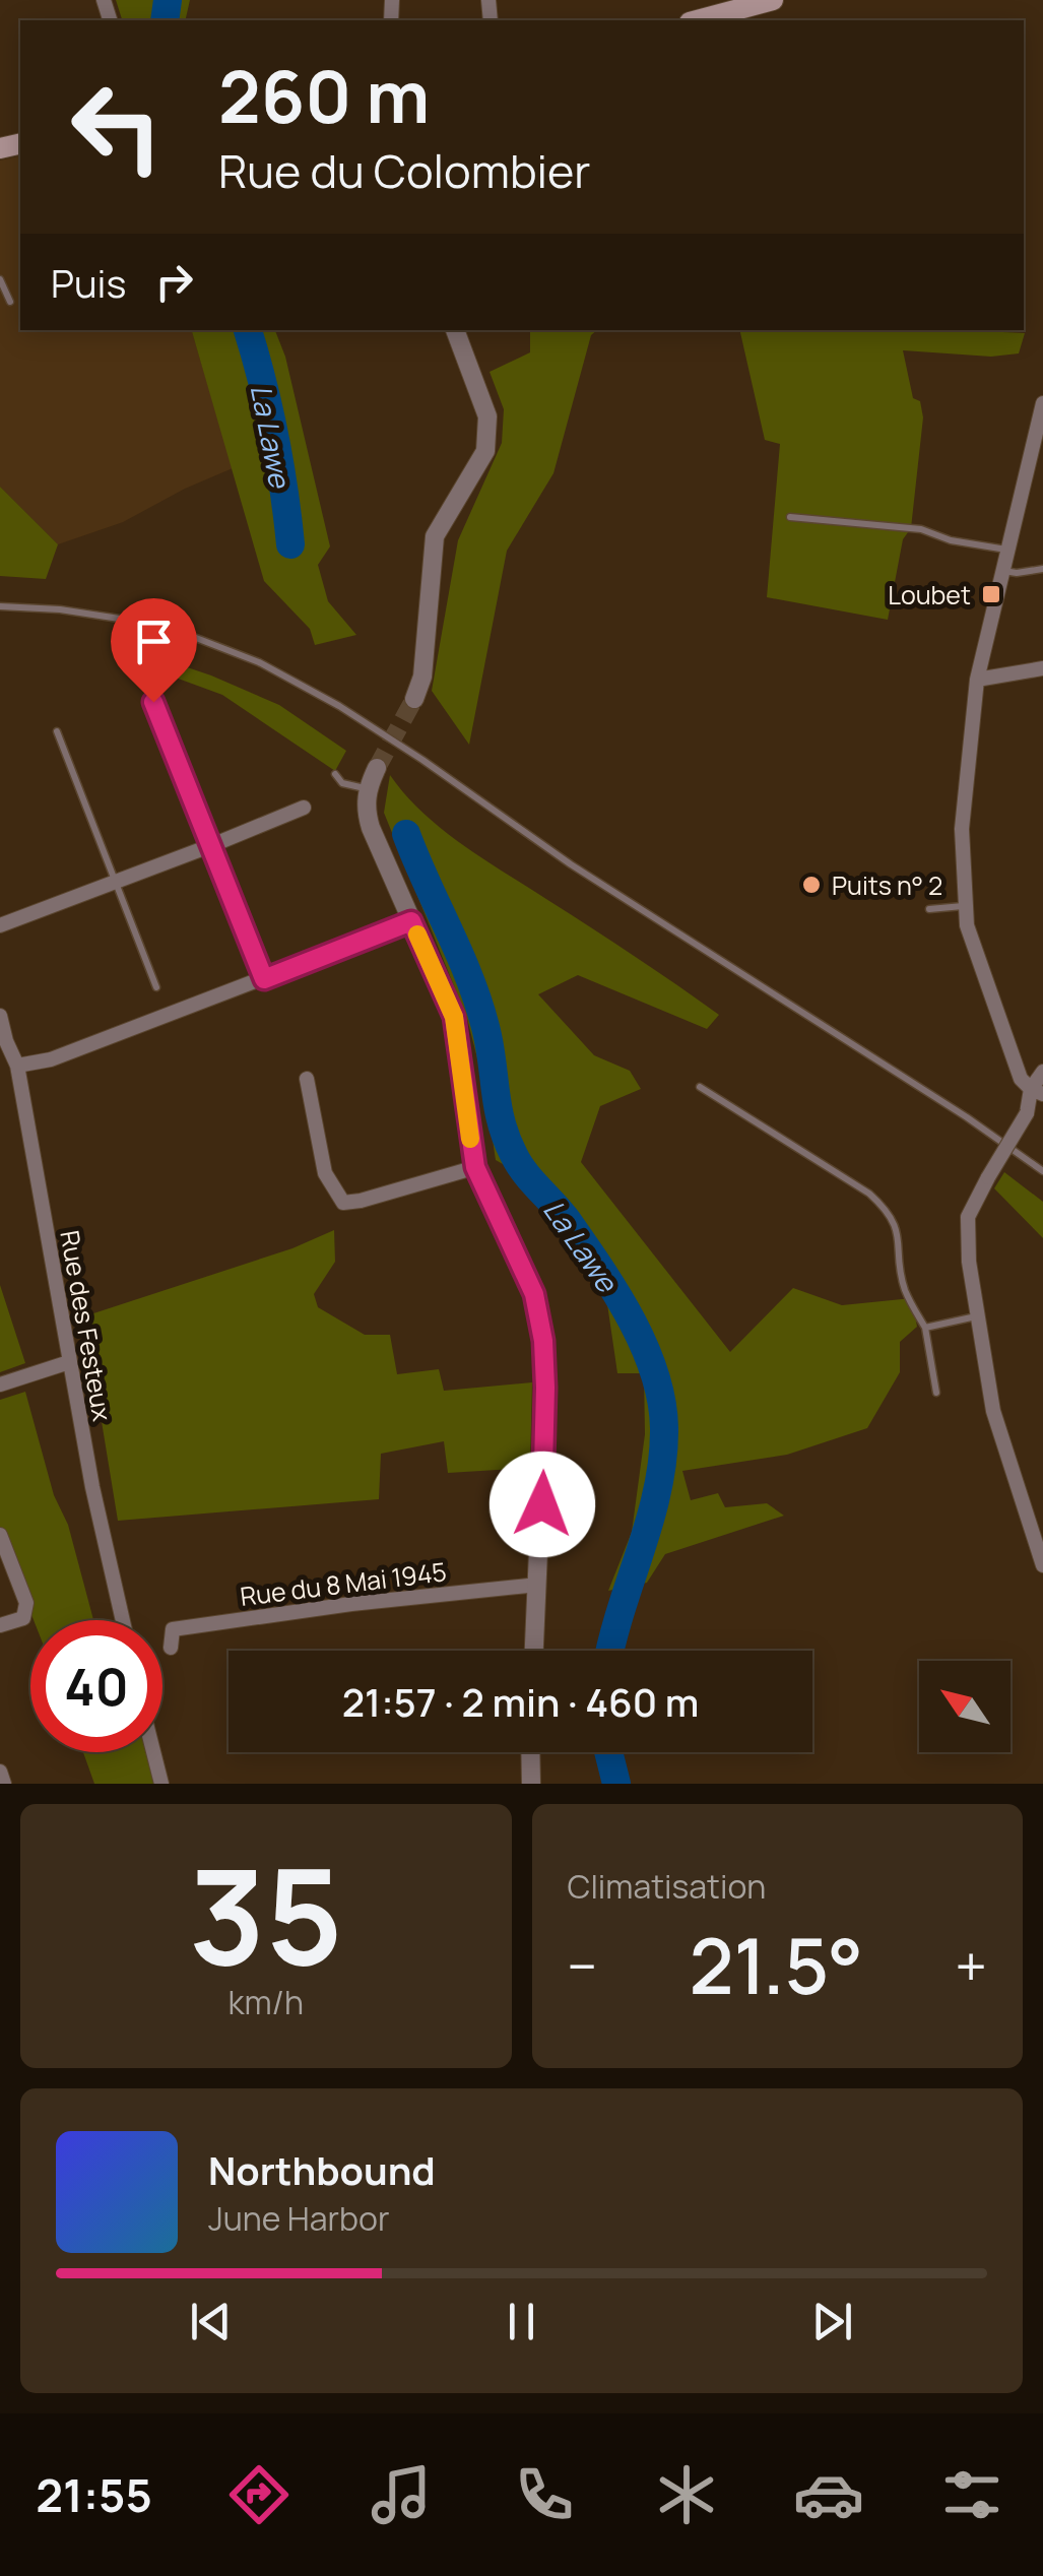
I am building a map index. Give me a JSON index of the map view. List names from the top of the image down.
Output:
{
  "streets": {
    "street": ["Rue des Festeux", "Rue du 8 Mai 1945"]
  },
  "water": ["La Lawe"],
  "places": {
    "transit": ["Loubet"],
    "other": ["Puits n° 2"]
  },
  "north": "top left",
  "page": {
    "turn": ["260 m", "Rue du Colombier"],
    "then": "Puis",
    "limit": "40",
    "trip": "21:57 · 2 min · 460 m",
    "tile": [
      ["35", "km/h"],
      "Climatisation"
    ],
    "heat": ["−", "21.5°", "+"],
    "song": ["Northbound", "June Harbor"],
    "tabs": "21:55"
  }
}
